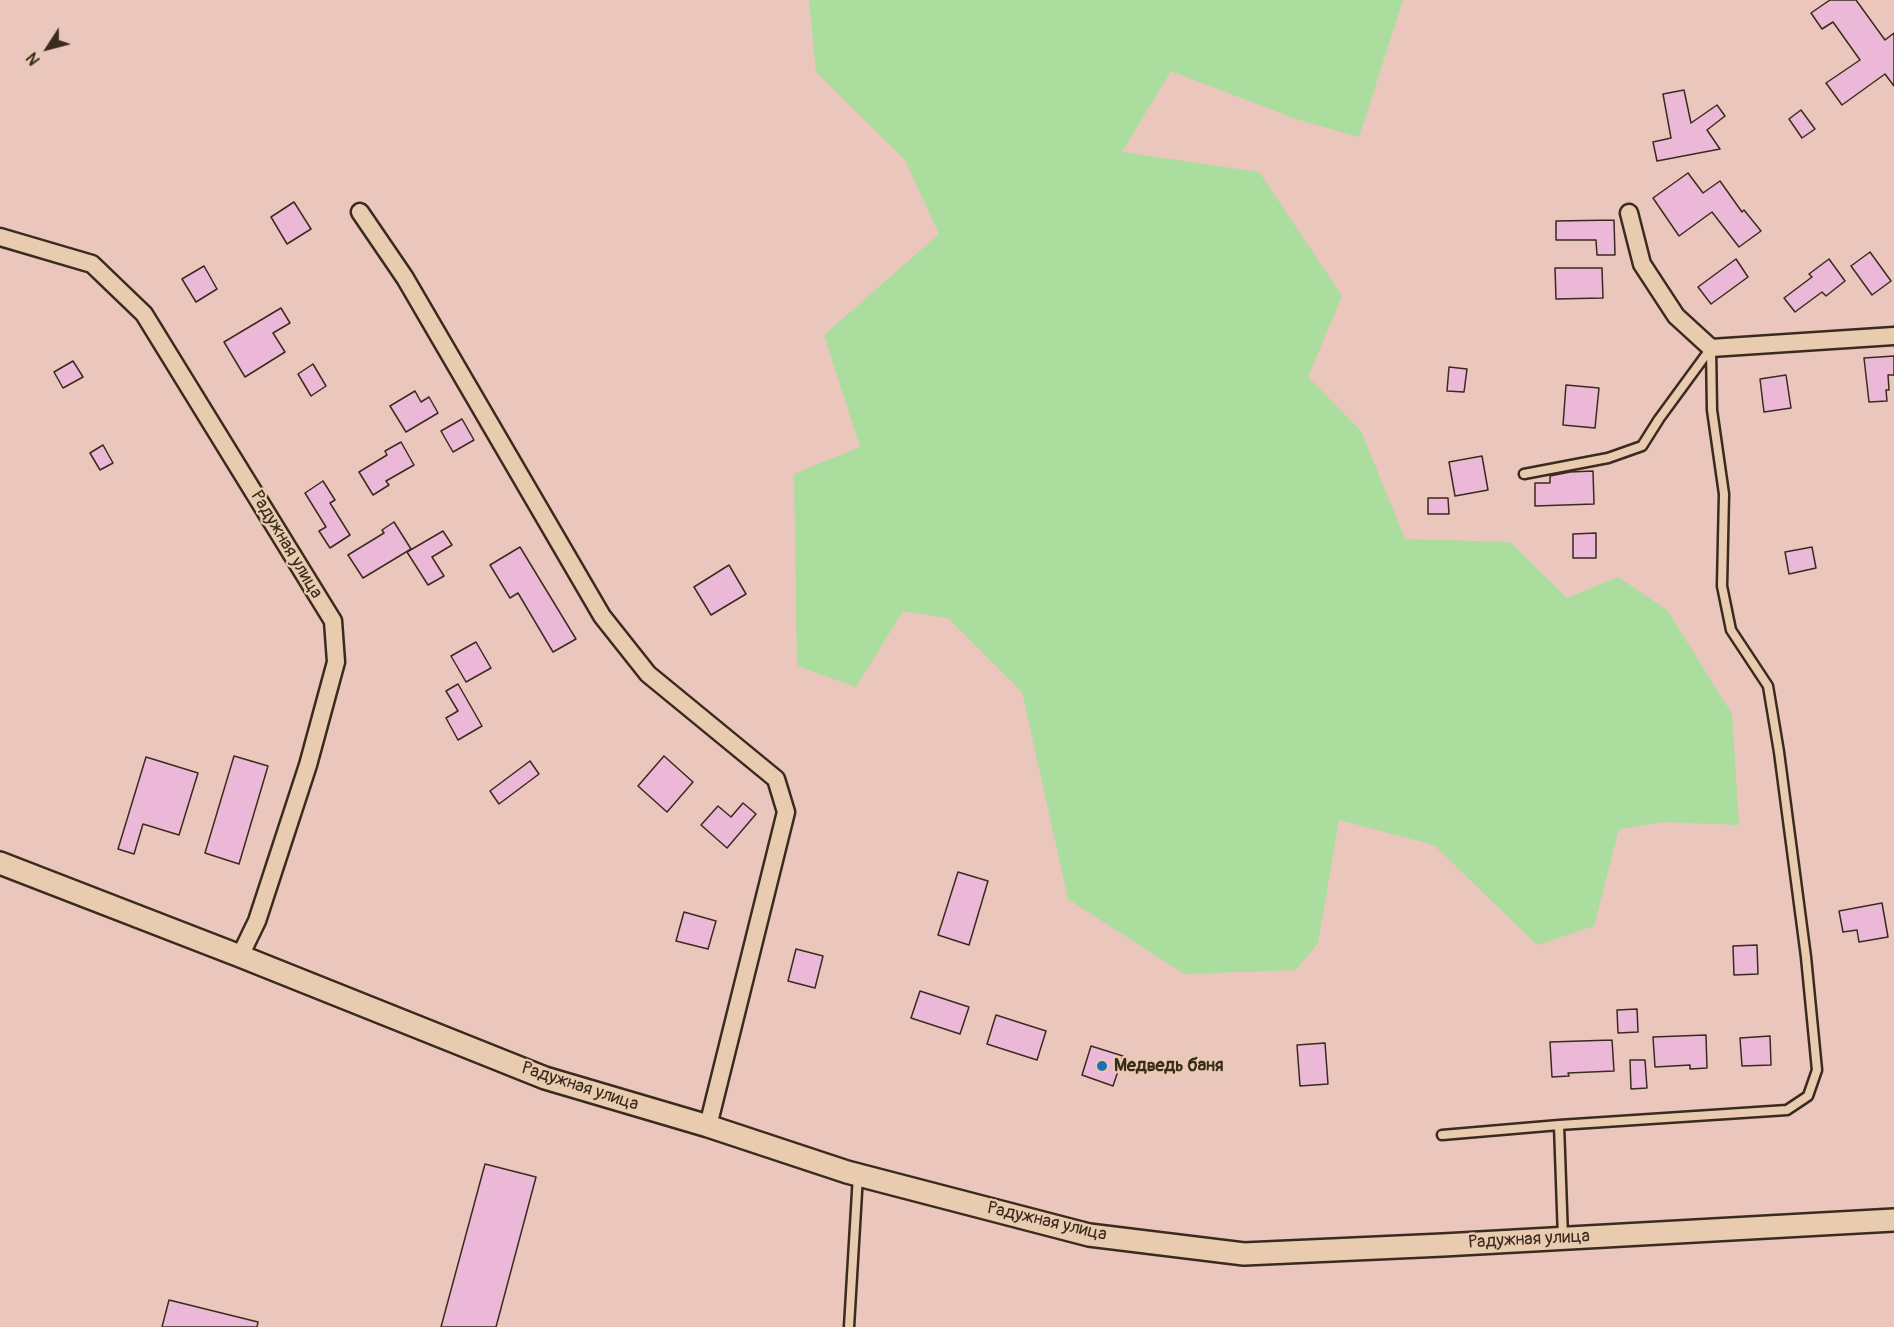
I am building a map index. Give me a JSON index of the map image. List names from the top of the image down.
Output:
{
  "streets": {
    "street": ["Радужная улица"]
  },
  "places": ["Медведь баня"],
  "north": "bottom left"
}
